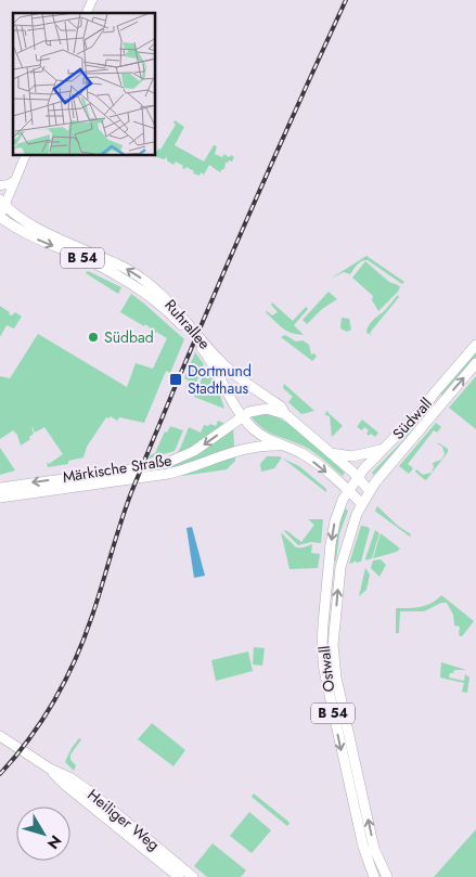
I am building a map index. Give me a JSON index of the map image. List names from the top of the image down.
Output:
{
  "streets": {
    "main road": [
      "B 54",
      "Ruhrallee",
      "Südwall",
      "Märkische Straße",
      "Ostwall",
      "Heiliger Weg"
    ]
  },
  "crossings": [
    ["B 54", "Ruhrallee"],
    ["B 54", "Südwall"],
    ["B 54", "Ostwall"],
    ["Ruhrallee", "Südwall"],
    ["Ruhrallee", "Märkische Straße"],
    ["Ruhrallee", "Ostwall"],
    ["Südwall", "Ostwall"]
  ],
  "places": {
    "other": ["Südbad"],
    "transit": ["Dortmund Stadthaus"]
  },
  "north": "bottom right"
}
